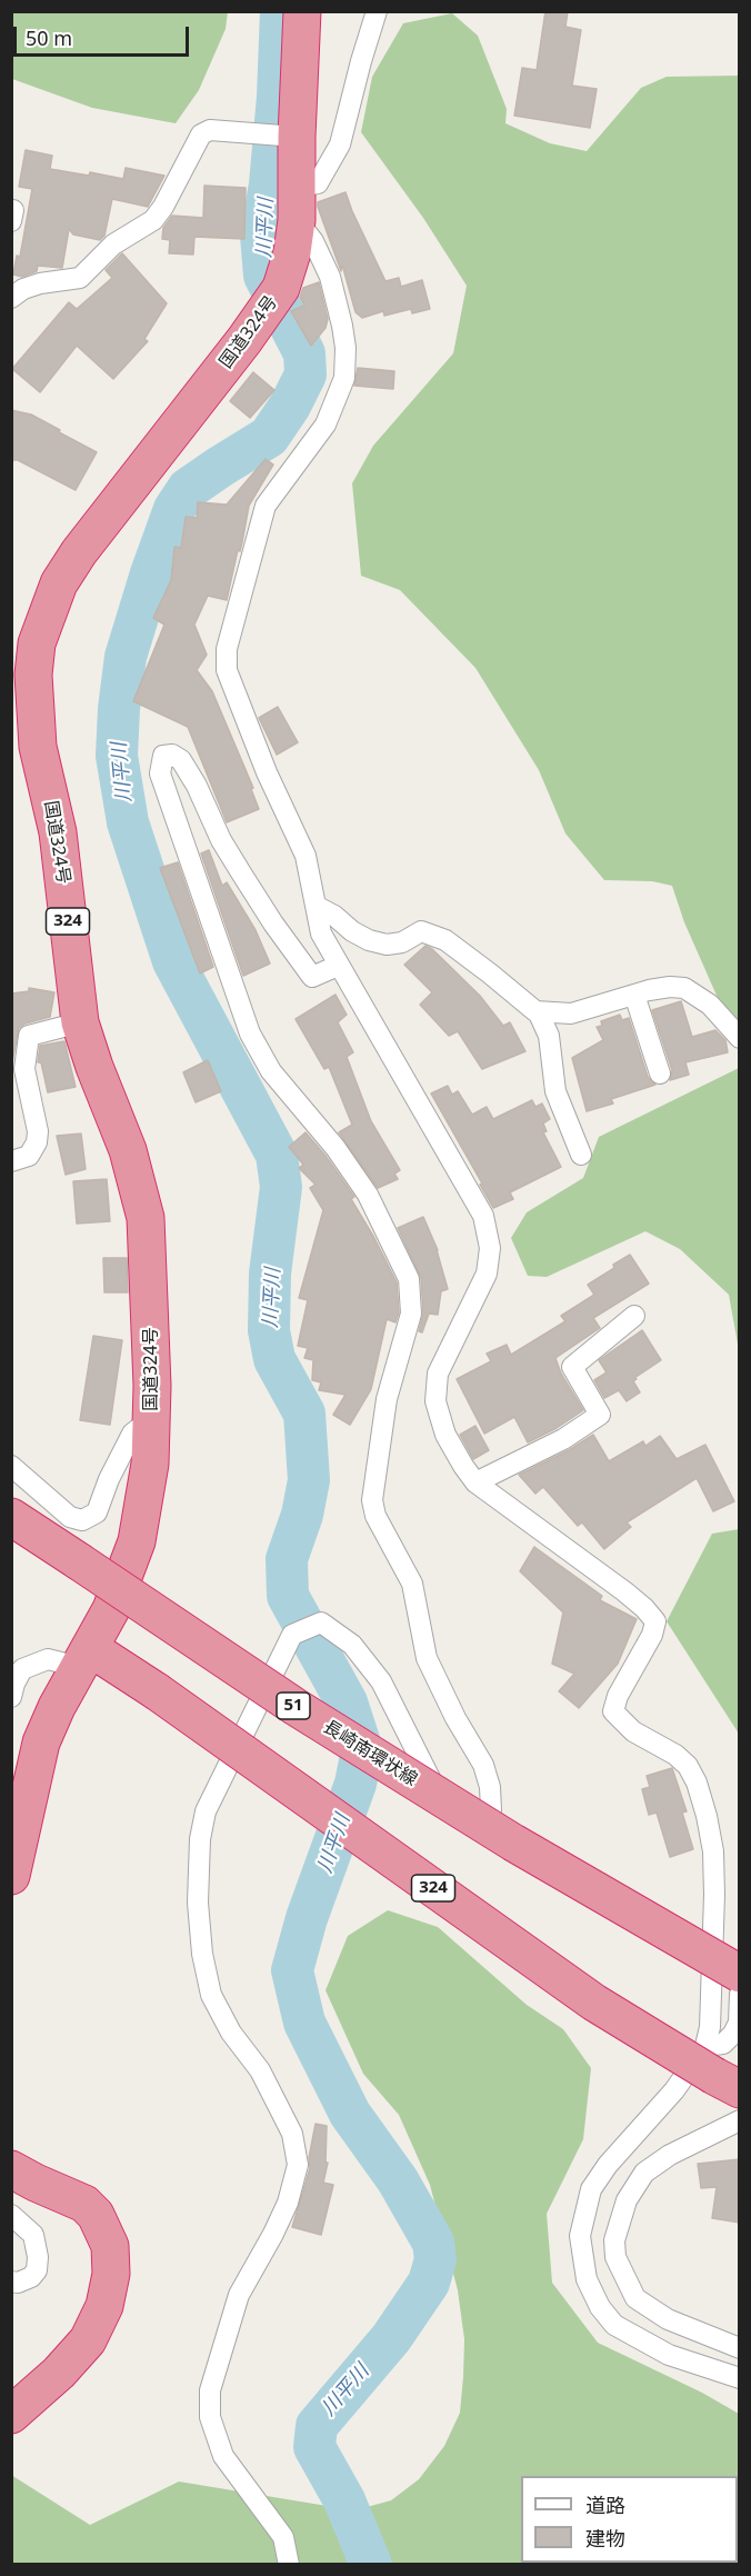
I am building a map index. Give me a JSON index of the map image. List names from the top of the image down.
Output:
{
  "streets": {
    "highway": [
      "国道324号",
      "324",
      "51",
      "長崎南環状線"
    ]
  },
  "crossings": [
    ["国道324号", "324"],
    ["51", "長崎南環状線"]
  ],
  "water": ["川平川"],
  "legend": ["道路", "建物"],
  "scale_bar": "50 m"
}
